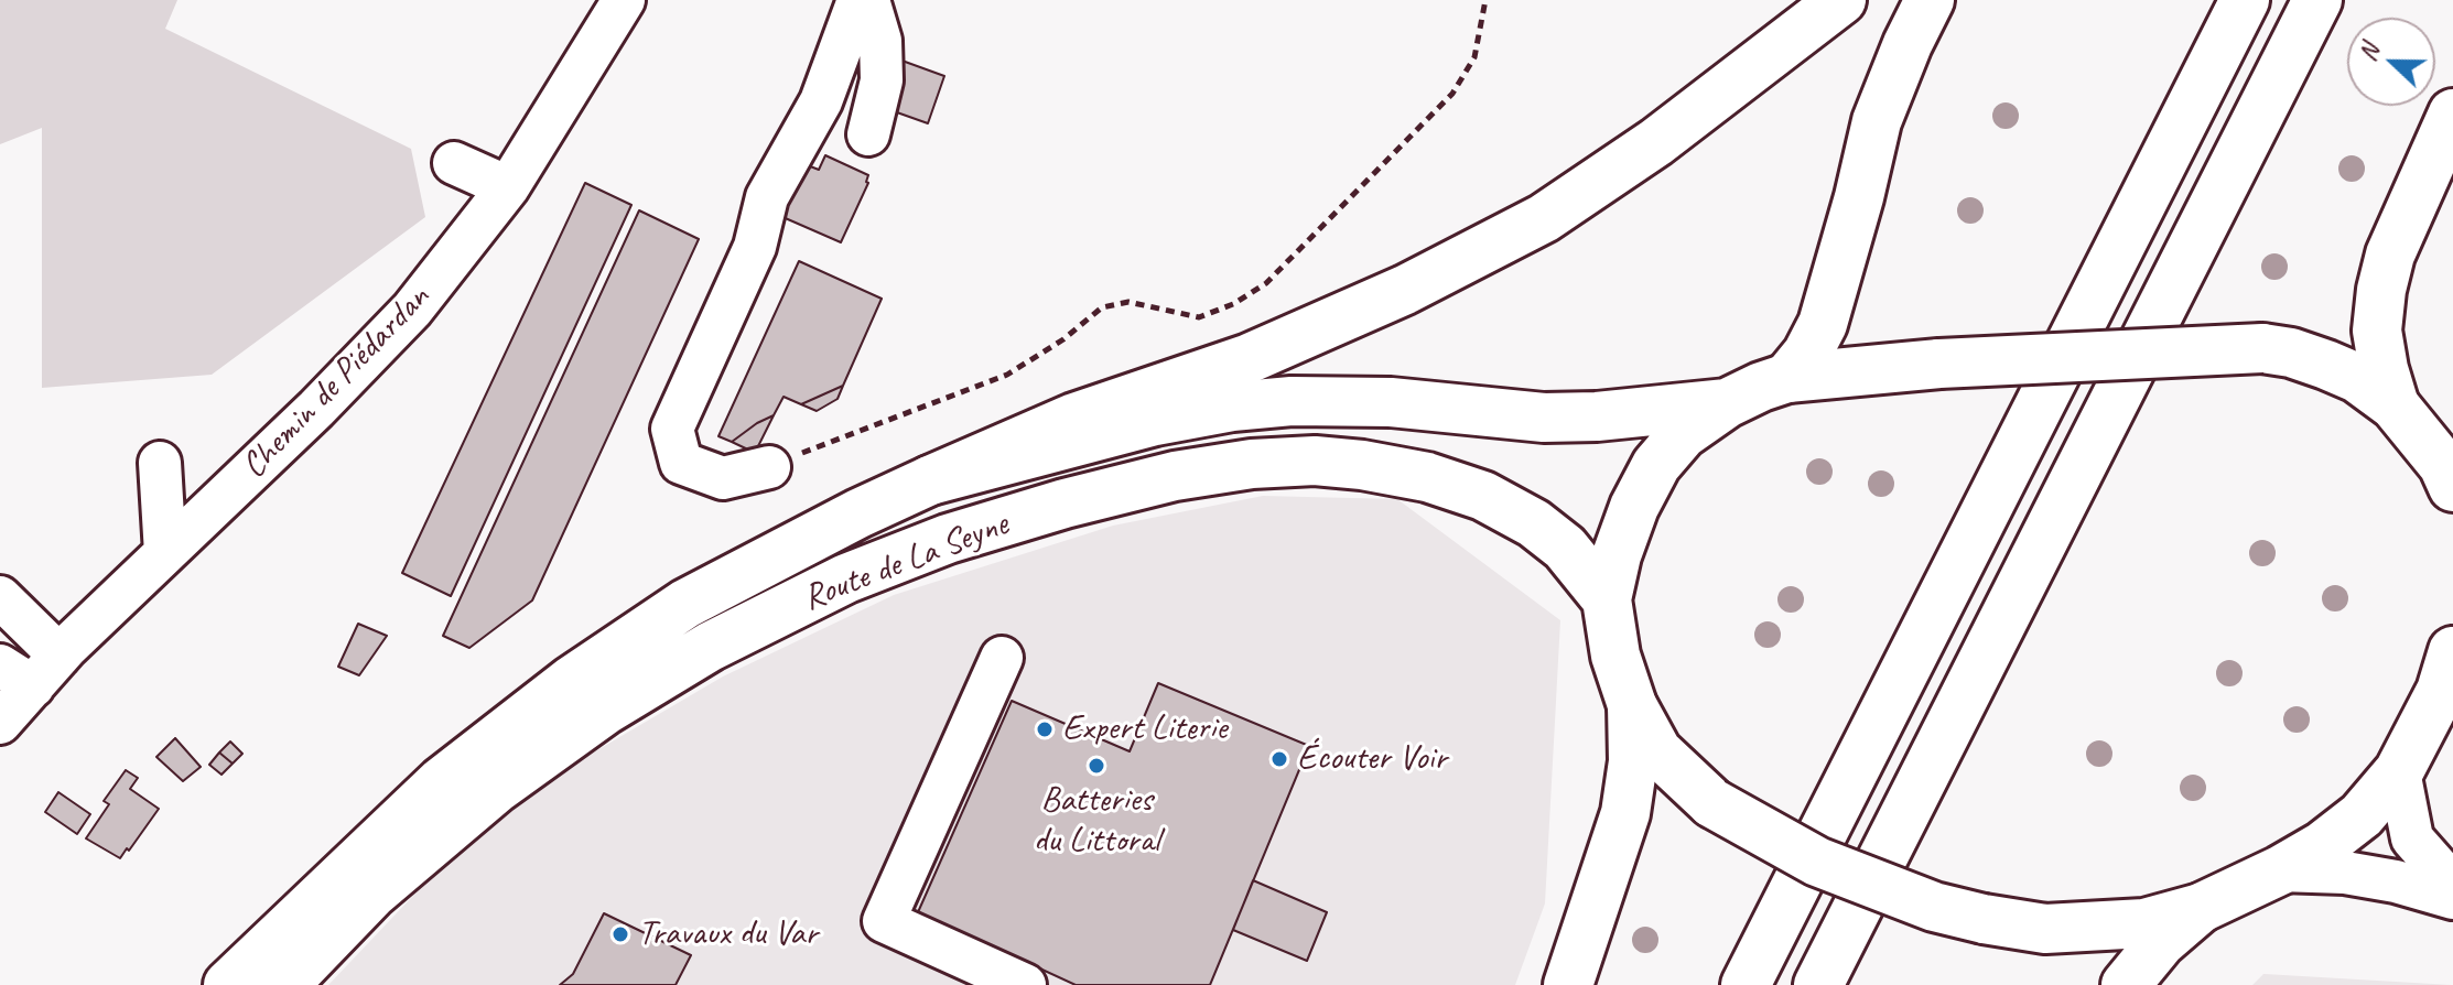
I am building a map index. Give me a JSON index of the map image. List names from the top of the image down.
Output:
{
  "streets": {
    "main road": ["Route de La Seyne"],
    "street": ["Chemin de Piédardan"]
  },
  "places": [
    "Expert Literie",
    "Écouter Voir",
    "Batteries du Littoral",
    "Travaux du Var"
  ],
  "north": "left"
}
